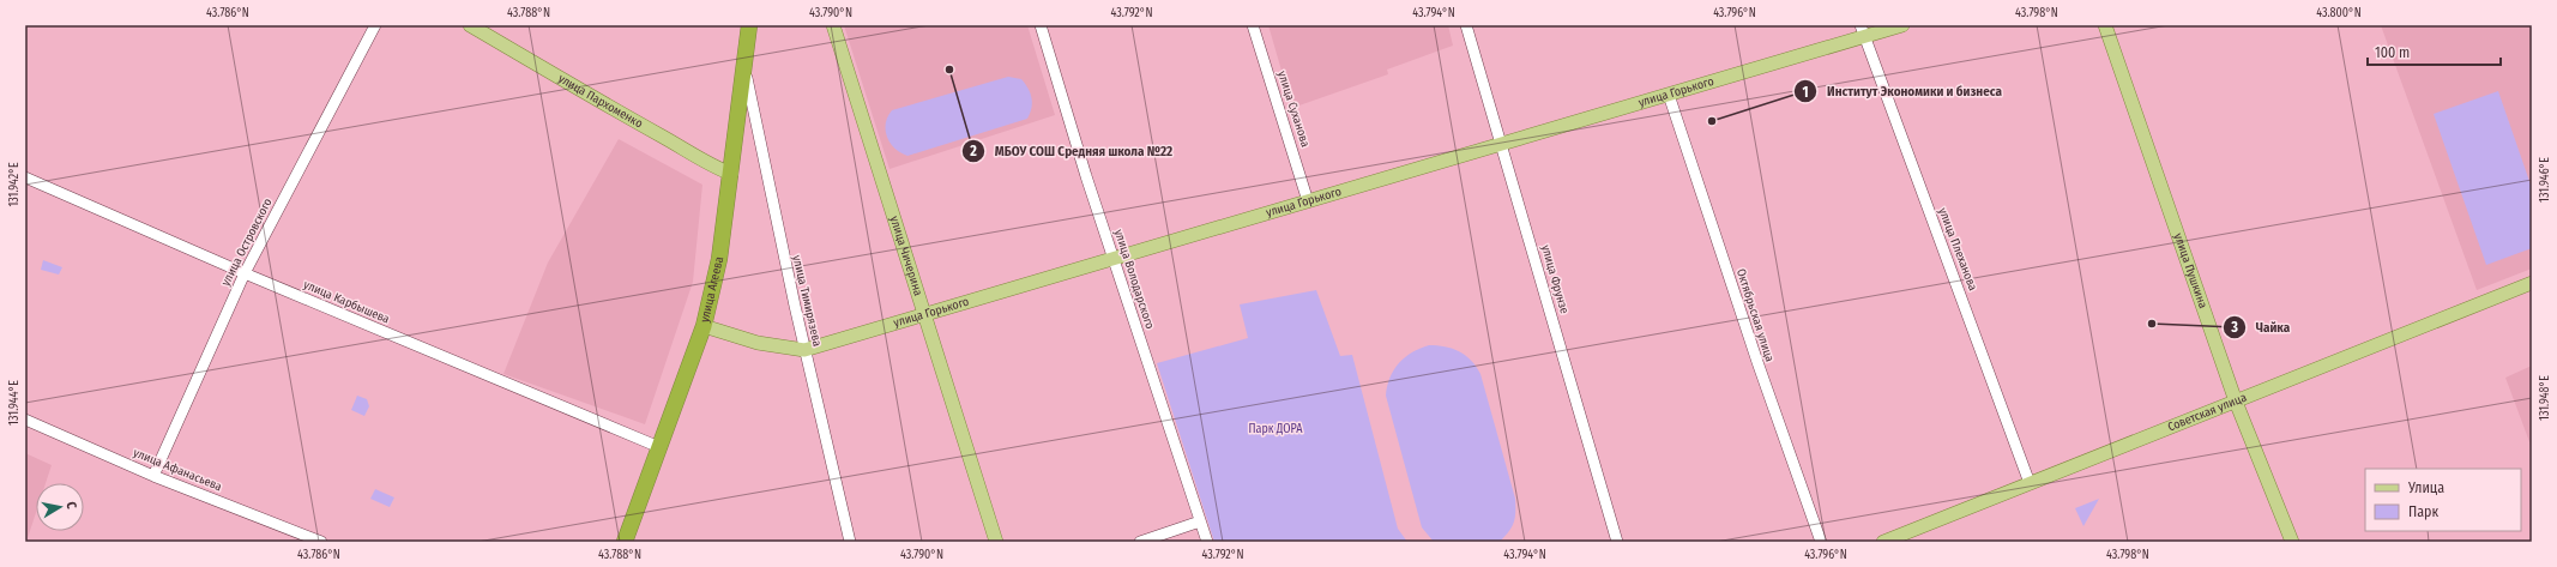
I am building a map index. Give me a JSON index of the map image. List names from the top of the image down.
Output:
{
  "streets": {
    "highway": ["улица Агеева"],
    "main road": [
      "улица Горького",
      "улица Пархоменко",
      "улица Чичерина",
      "улица Пушкина",
      "Советская улица"
    ],
    "street": [
      "улица Суханова",
      "улица Островского",
      "улица Плеханова",
      "улица Володарского",
      "улица Фрунзе",
      "улица Тимирязева",
      "улица Карбышева",
      "Октябрьская улица",
      "улица Афанасьева"
    ]
  },
  "crossings": [
    ["улица Горького", "улица Суханова"],
    ["улица Горького", "улица Плеханова"],
    ["улица Горького", "улица Чичерина"],
    ["улица Горького", "улица Володарского"],
    ["улица Горького", "улица Фрунзе"],
    ["улица Горького", "улица Агеева"],
    ["улица Горького", "улица Тимирязева"],
    ["улица Горького", "Октябрьская улица"],
    ["улица Пархоменко", "улица Агеева"],
    ["улица Островского", "улица Карбышева"],
    ["улица Островского", "улица Афанасьева"],
    ["улица Плеханова", "Советская улица"],
    ["улица Пушкина", "Советская улица"],
    ["улица Агеева", "улица Тимирязева"],
    ["улица Агеева", "улица Карбышева"]
  ],
  "parks": ["Парк ДОРА"],
  "places": ["МБОУ СОШ Средняя школа №22", "Институт Экономики и бизнеса", "Чайка"],
  "legend": ["Улица", "Парк"],
  "scale_bar": "100 m",
  "north": "right",
  "coordinates": [
    "43.786°N",
    "43.788°N",
    "43.790°N",
    "43.792°N",
    "43.794°N",
    "43.796°N",
    "43.798°N",
    "43.800°N",
    "131.946°E",
    "131.942°E",
    "131.948°E",
    "131.944°E"
  ]
}
